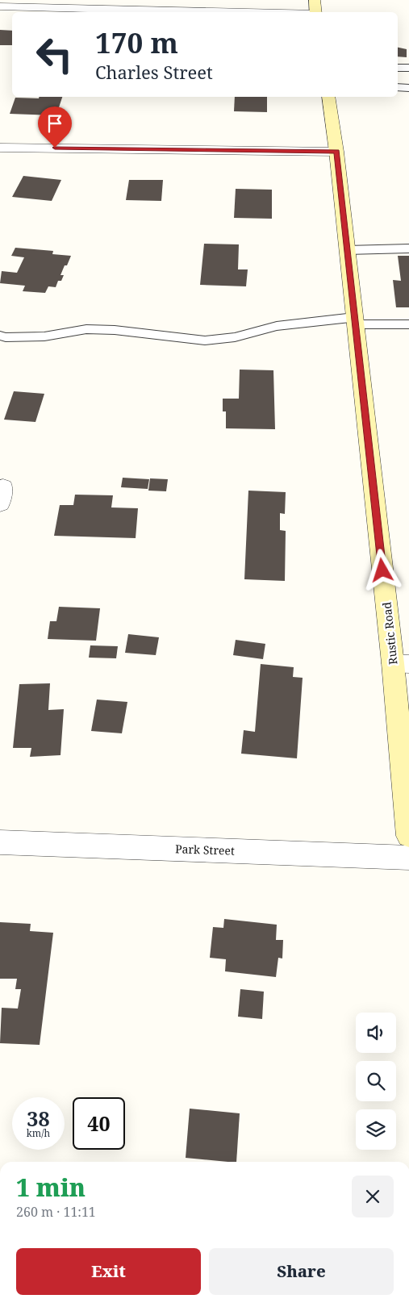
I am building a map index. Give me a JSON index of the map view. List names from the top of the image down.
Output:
{
  "streets": {
    "street": ["Rustic Road", "Park Street"]
  },
  "page": {
    "turn": ["170 m", "Charles Street"],
    "speed": "38 km/h",
    "limit": "40",
    "heading": ["1 min", "260 m · 11:11"],
    "buttons": ["Exit", "Share"]
  }
}
